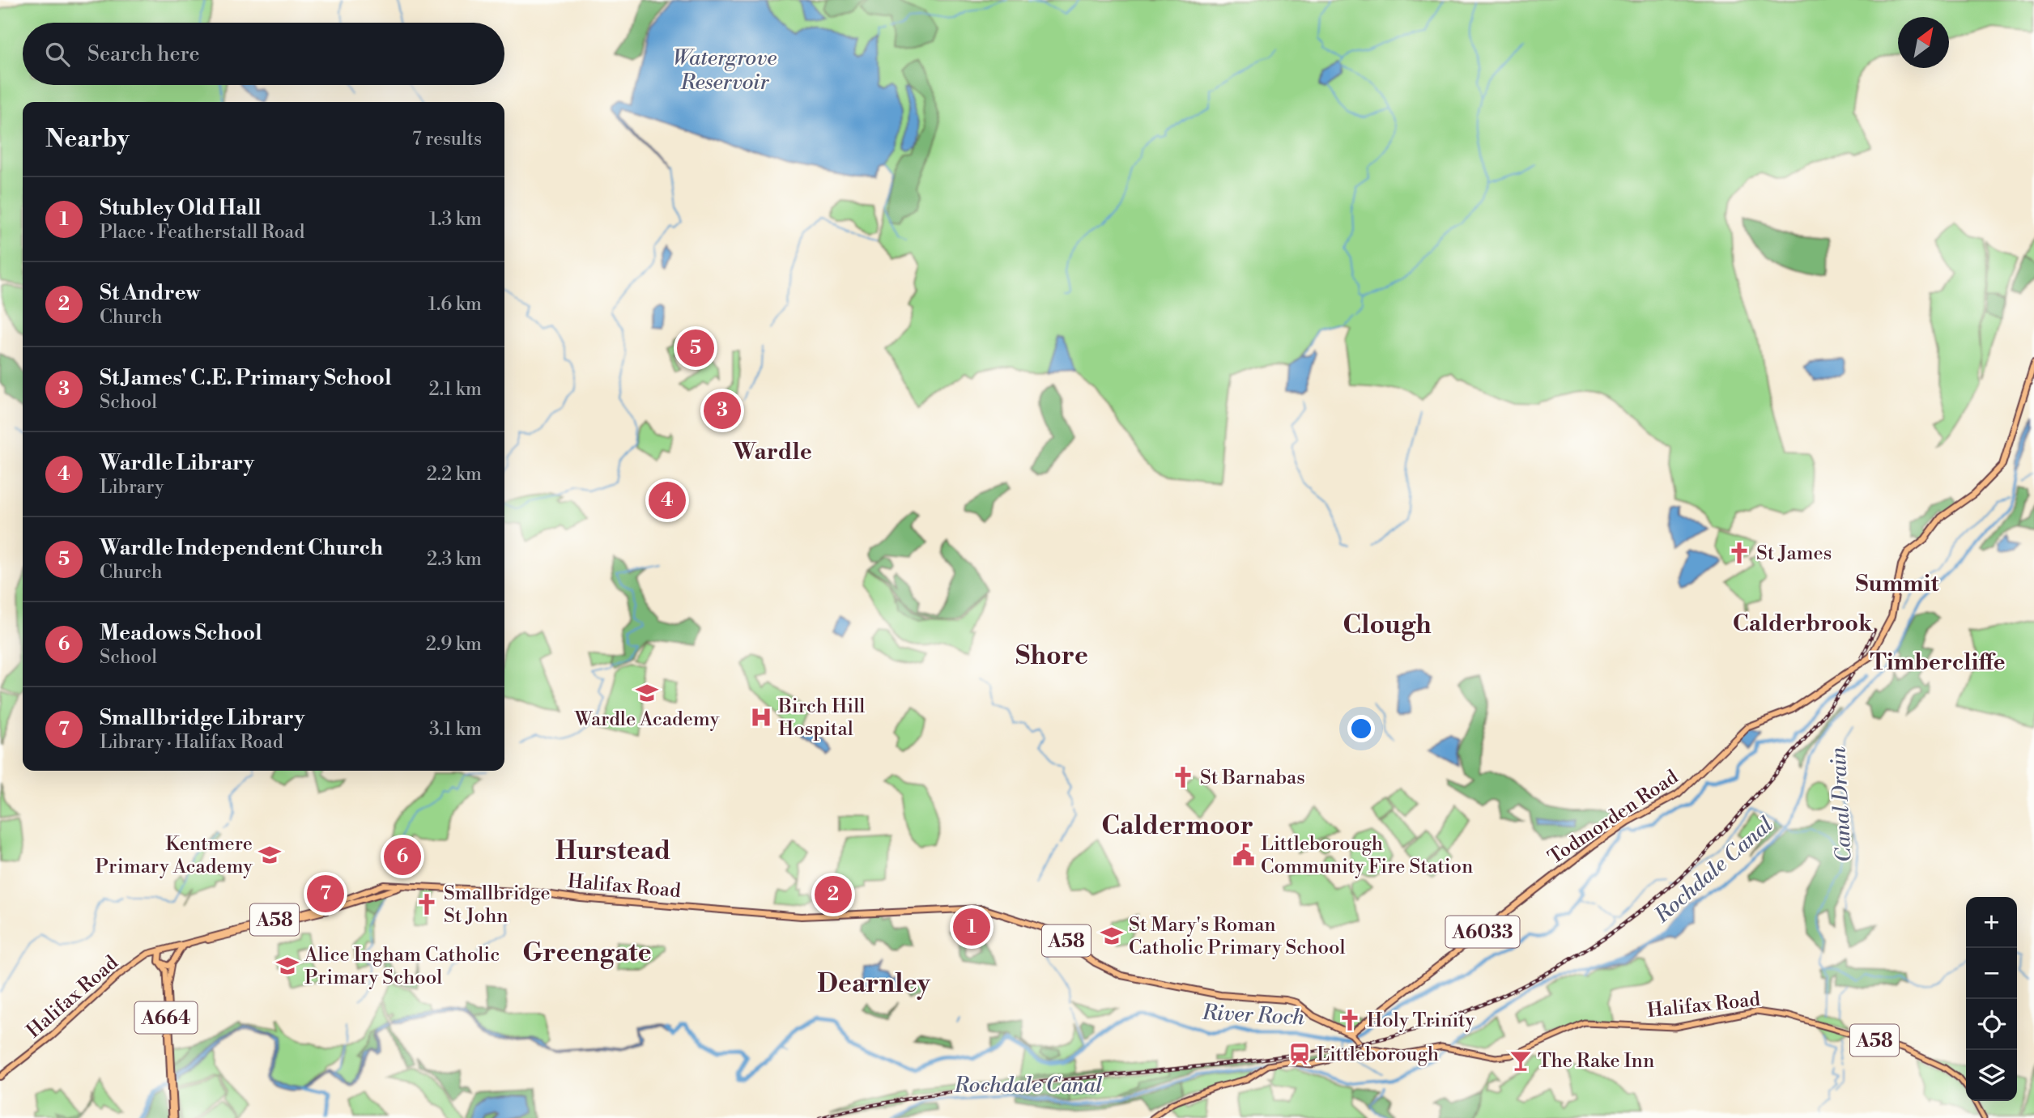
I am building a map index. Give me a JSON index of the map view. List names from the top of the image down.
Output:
{
  "streets": {
    "highway": [
      "Todmorden Road",
      "Halifax Road",
      "A58",
      "A6033"
    ],
    "main road": ["A664"]
  },
  "crossings": [
    ["Todmorden Road", "Halifax Road"],
    ["Todmorden Road", "A58"],
    ["Halifax Road", "A58"],
    ["Halifax Road", "A664"],
    ["A58", "A664"]
  ],
  "districts": [
    "Wardle",
    "Summit",
    "Calderbrook",
    "Clough",
    "Shore",
    "Timbercliffe",
    "Caldermoor",
    "Hurstead",
    "Greengate",
    "Dearnley"
  ],
  "water": [
    "Watergrove Reservoir",
    "Canal Drain",
    "Rochdale Canal",
    "River Roch"
  ],
  "places": {
    "church": [
      "St James",
      "St Barnabas",
      "Smallbridge St John",
      "Holy Trinity"
    ],
    "school or university": [
      "Wardle Academy",
      "Kentmere Primary Academy",
      "St Mary's Roman Catholic Primary School",
      "Alice Ingham Catholic Primary School"
    ],
    "hospital": ["Birch Hill Hospital"],
    "public building": ["Littleborough Community Fire Station"],
    "station": ["Littleborough"],
    "bar": ["The Rake Inn"]
  },
  "north": "top right",
  "page": {
    "search": "Search here",
    "heading": ["Nearby", "7 results"],
    "list": [
      {
        "mark": "1",
        "name": "Stubley Old Hall",
        "note": "Place · Featherstall Road",
        "value": "1.3 km"
      },
      {
        "mark": "2",
        "name": "St Andrew",
        "note": "Church",
        "value": "1.6 km"
      },
      {
        "mark": "3",
        "name": "St James' C.E. Primary School",
        "note": "School",
        "value": "2.1 km"
      },
      {
        "mark": "4",
        "name": "Wardle Library",
        "note": "Library",
        "value": "2.2 km"
      },
      {
        "mark": "5",
        "name": "Wardle Independent Church",
        "note": "Church",
        "value": "2.3 km"
      },
      {
        "mark": "6",
        "name": "Meadows School",
        "note": "School",
        "value": "2.9 km"
      },
      {
        "mark": "7",
        "name": "Smallbridge Library",
        "note": "Library · Halifax Road",
        "value": "3.1 km"
      }
    ],
    "pins": [
      "5",
      "3",
      "4",
      "6",
      "7",
      "2",
      "1"
    ],
    "map_buttons": ["+", "−"]
  }
}
